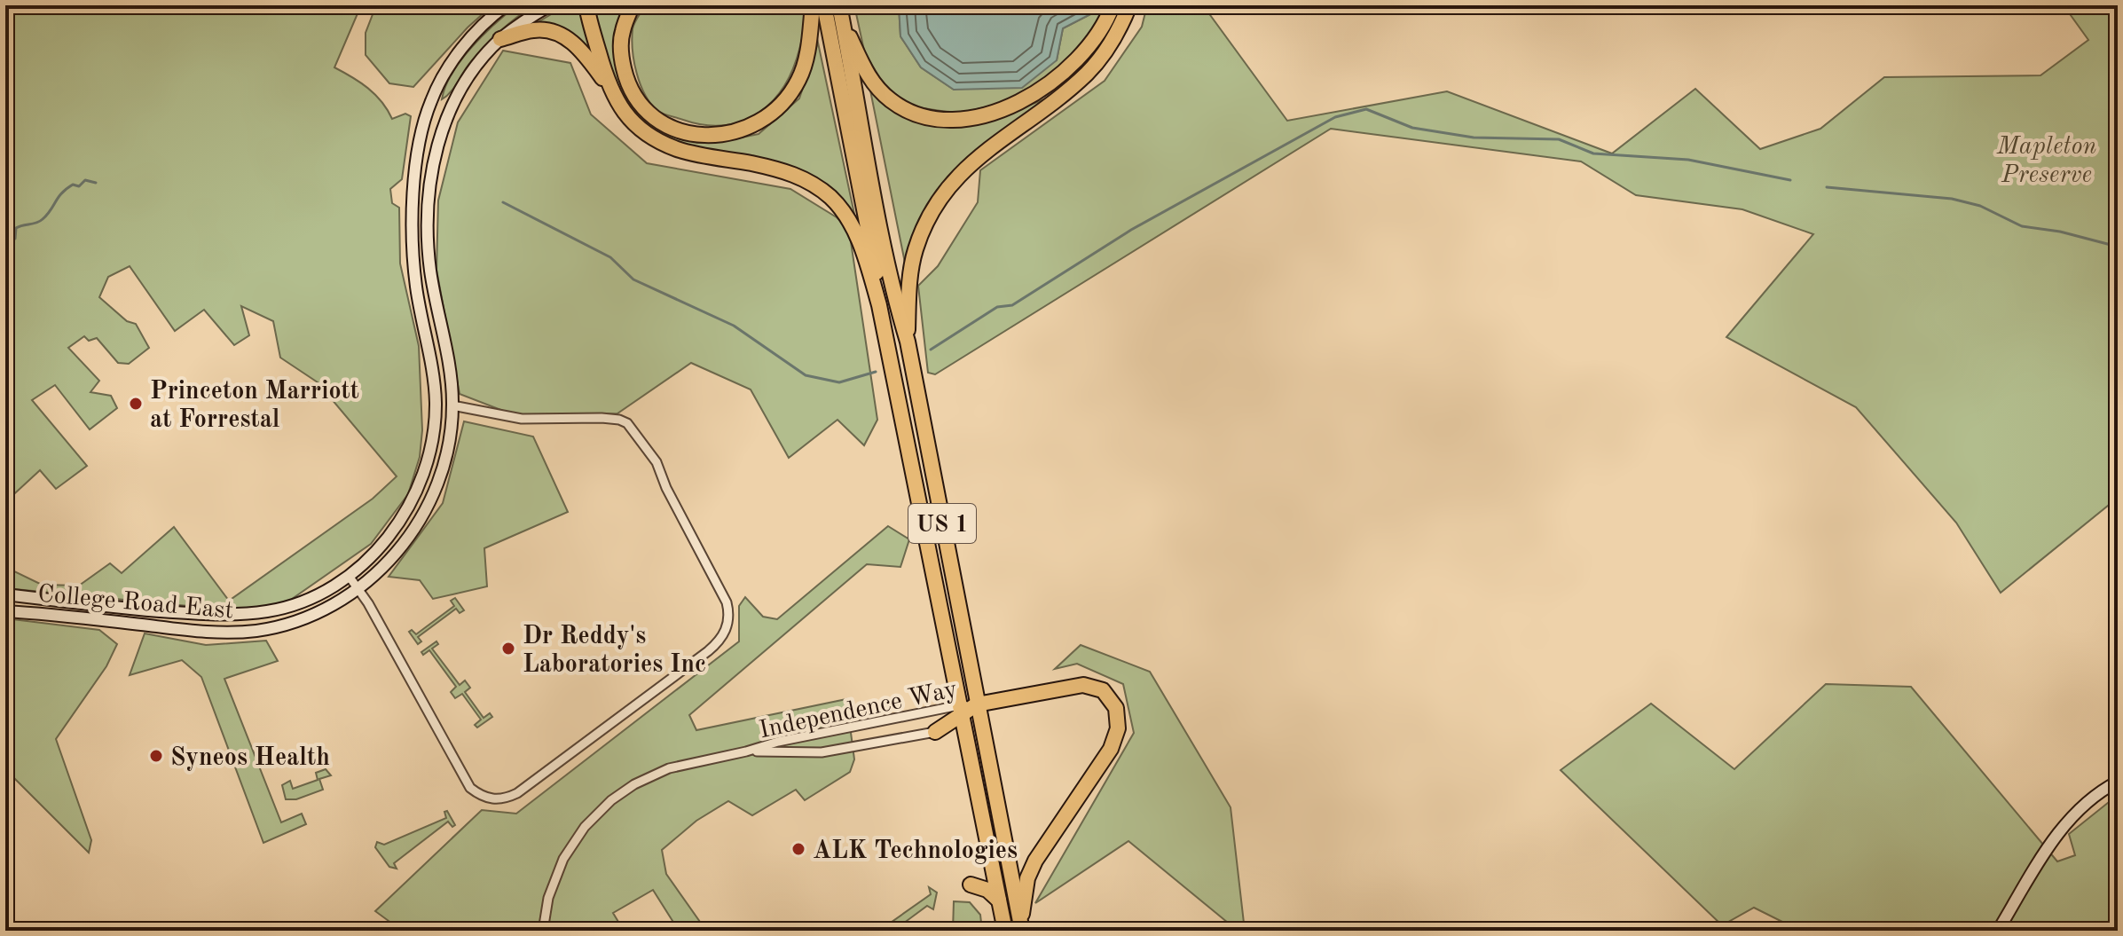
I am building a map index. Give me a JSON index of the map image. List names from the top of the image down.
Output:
{
  "streets": {
    "highway": ["US 1"],
    "street": ["College Road East", "Independence Way"]
  },
  "crossings": [
    ["US 1", "Independence Way"]
  ],
  "parks": ["Mapleton Preserve"],
  "places": [
    "Princeton Marriott at Forrestal",
    "Dr Reddy's Laboratories Inc",
    "Syneos Health",
    "ALK Technologies"
  ]
}
